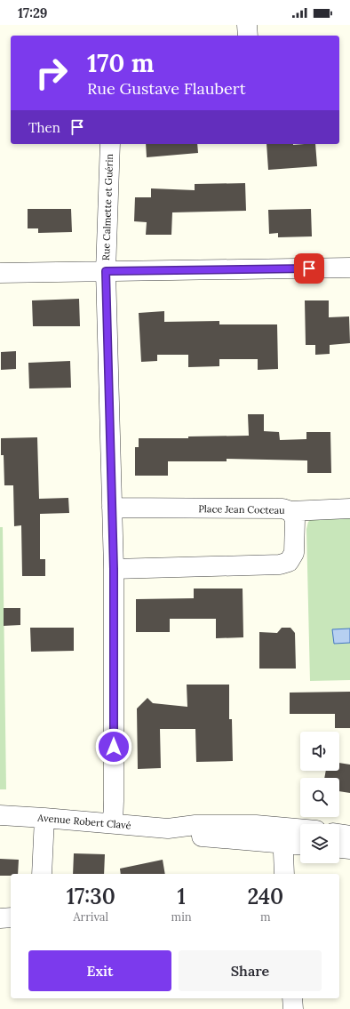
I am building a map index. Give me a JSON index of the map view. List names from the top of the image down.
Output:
{
  "streets": {
    "street": ["Rue Calmette et Guérin", "Place Jean Cocteau", "Avenue Robert Clavé"]
  },
  "crossings": [
    ["Rue Calmette et Guérin", "Place Jean Cocteau"],
    ["Rue Calmette et Guérin", "Avenue Robert Clavé"]
  ],
  "page": {
    "status": "17:29",
    "turn": ["170 m", "Rue Gustave Flaubert"],
    "then": "Then",
    "eta": [
      "17:30",
      "Arrival",
      "1",
      "min",
      "240",
      "m"
    ],
    "buttons": ["Exit", "Share"]
  }
}
